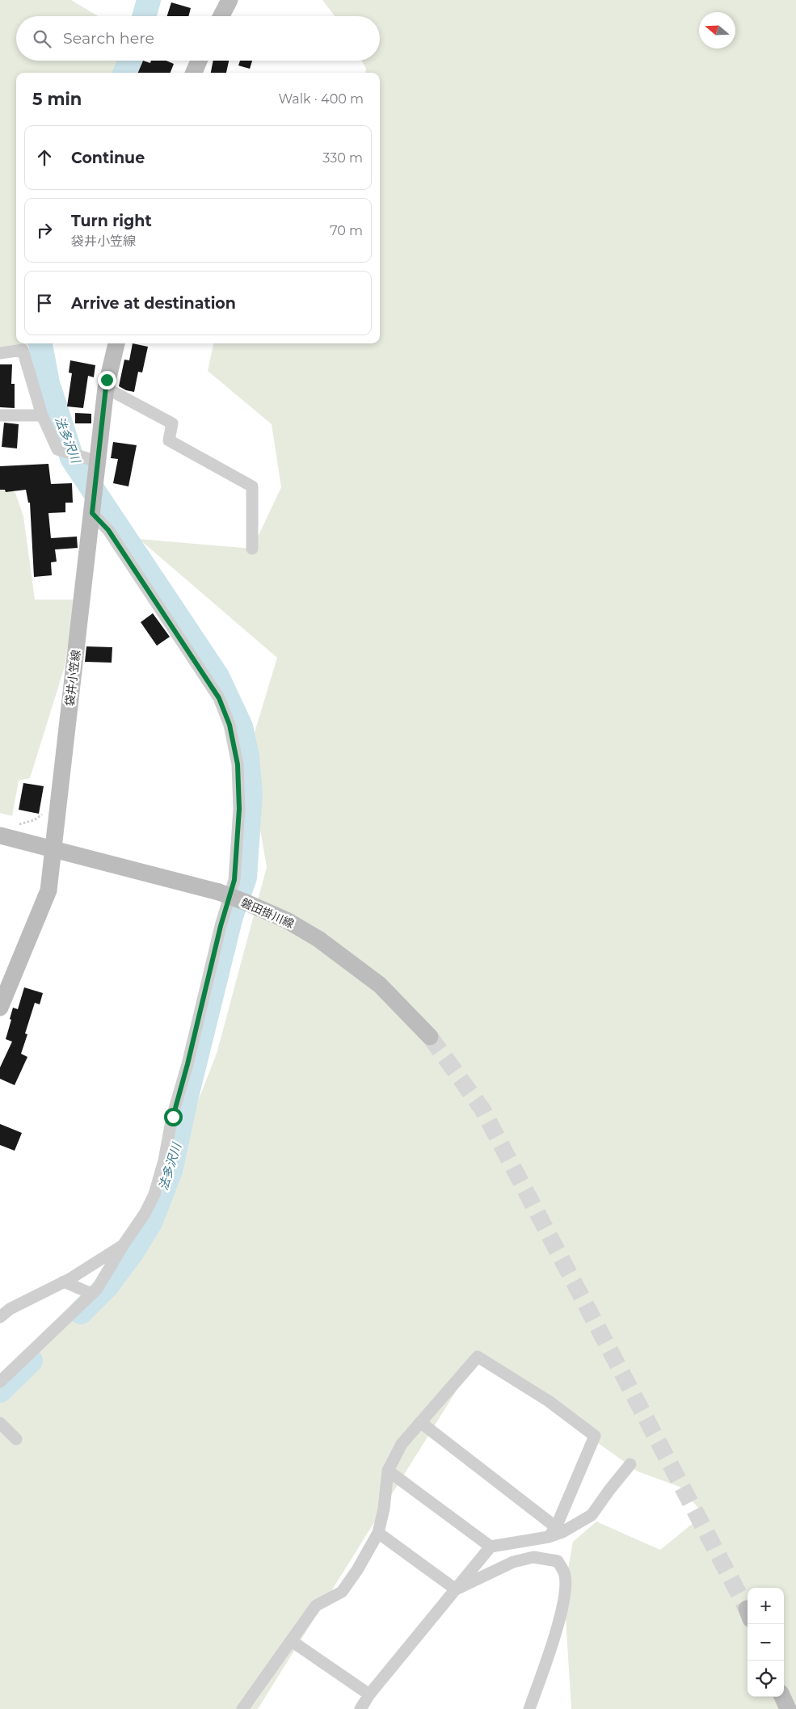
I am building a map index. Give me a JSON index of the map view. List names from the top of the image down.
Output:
{
  "streets": {
    "main road": ["袋井小笠線", "磐田掛川線"]
  },
  "crossings": [
    ["袋井小笠線", "磐田掛川線"]
  ],
  "water": ["法多沢川"],
  "north": "left",
  "page": {
    "search": "Search here",
    "heading": ["5 min", "Walk · 400 m"],
    "list": [
      ["Continue", "330 m"],
      ["Turn right", "袋井小笠線", "70 m"],
      "Arrive at destination"
    ],
    "map_buttons": ["+", "−"]
  }
}
